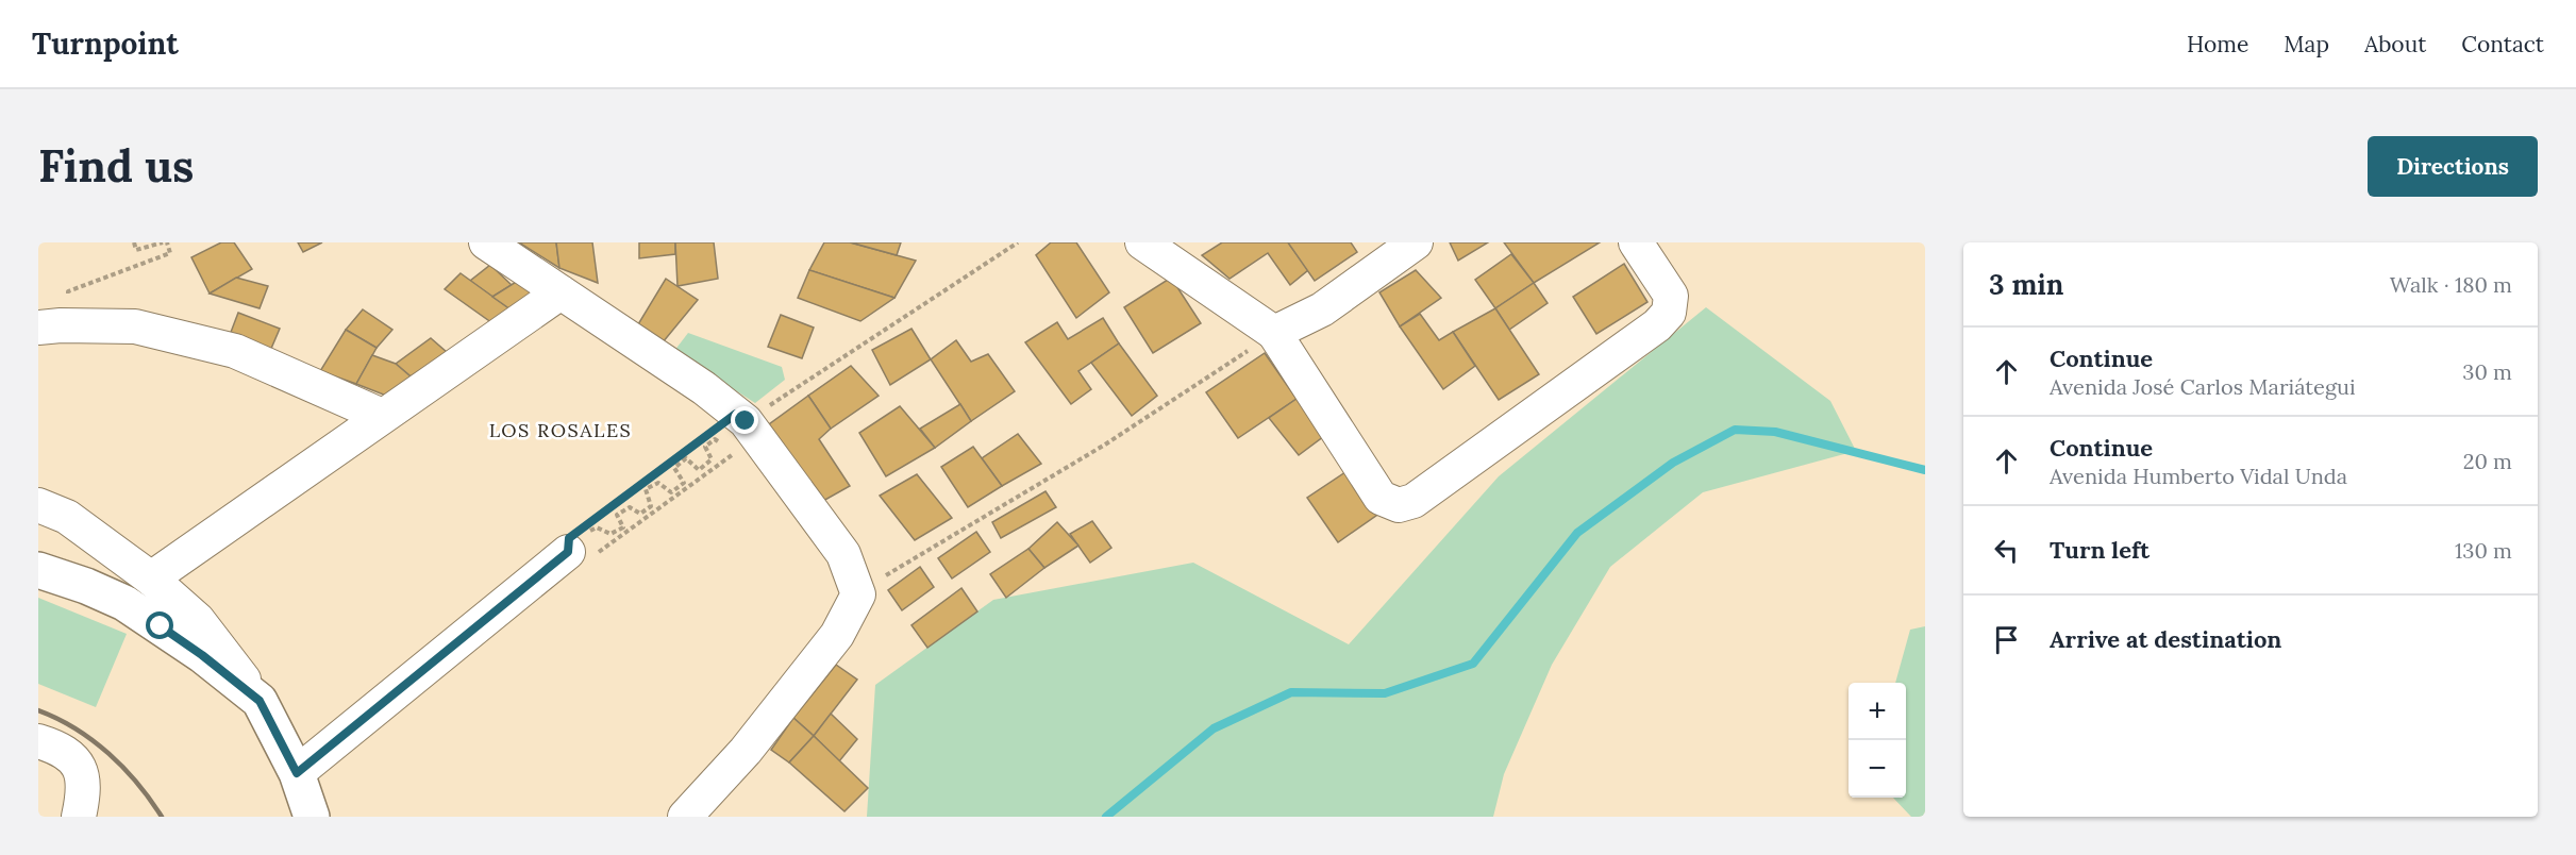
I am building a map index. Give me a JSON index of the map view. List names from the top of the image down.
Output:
{
  "districts": ["LOS ROSALES"],
  "page": {
    "header": "Turnpoint",
    "nav": [
      "Home",
      "Map",
      "About",
      "Contact"
    ],
    "buttons": "Directions",
    "title": "Find us",
    "heading": ["3 min", "Walk · 180 m"],
    "list": [
      ["Continue", "Avenida José Carlos Mariátegui", "30 m"],
      ["Continue", "Avenida Humberto Vidal Unda", "20 m"],
      ["Turn left", "130 m"],
      "Arrive at destination"
    ],
    "map_buttons": ["+", "−"]
  }
}
